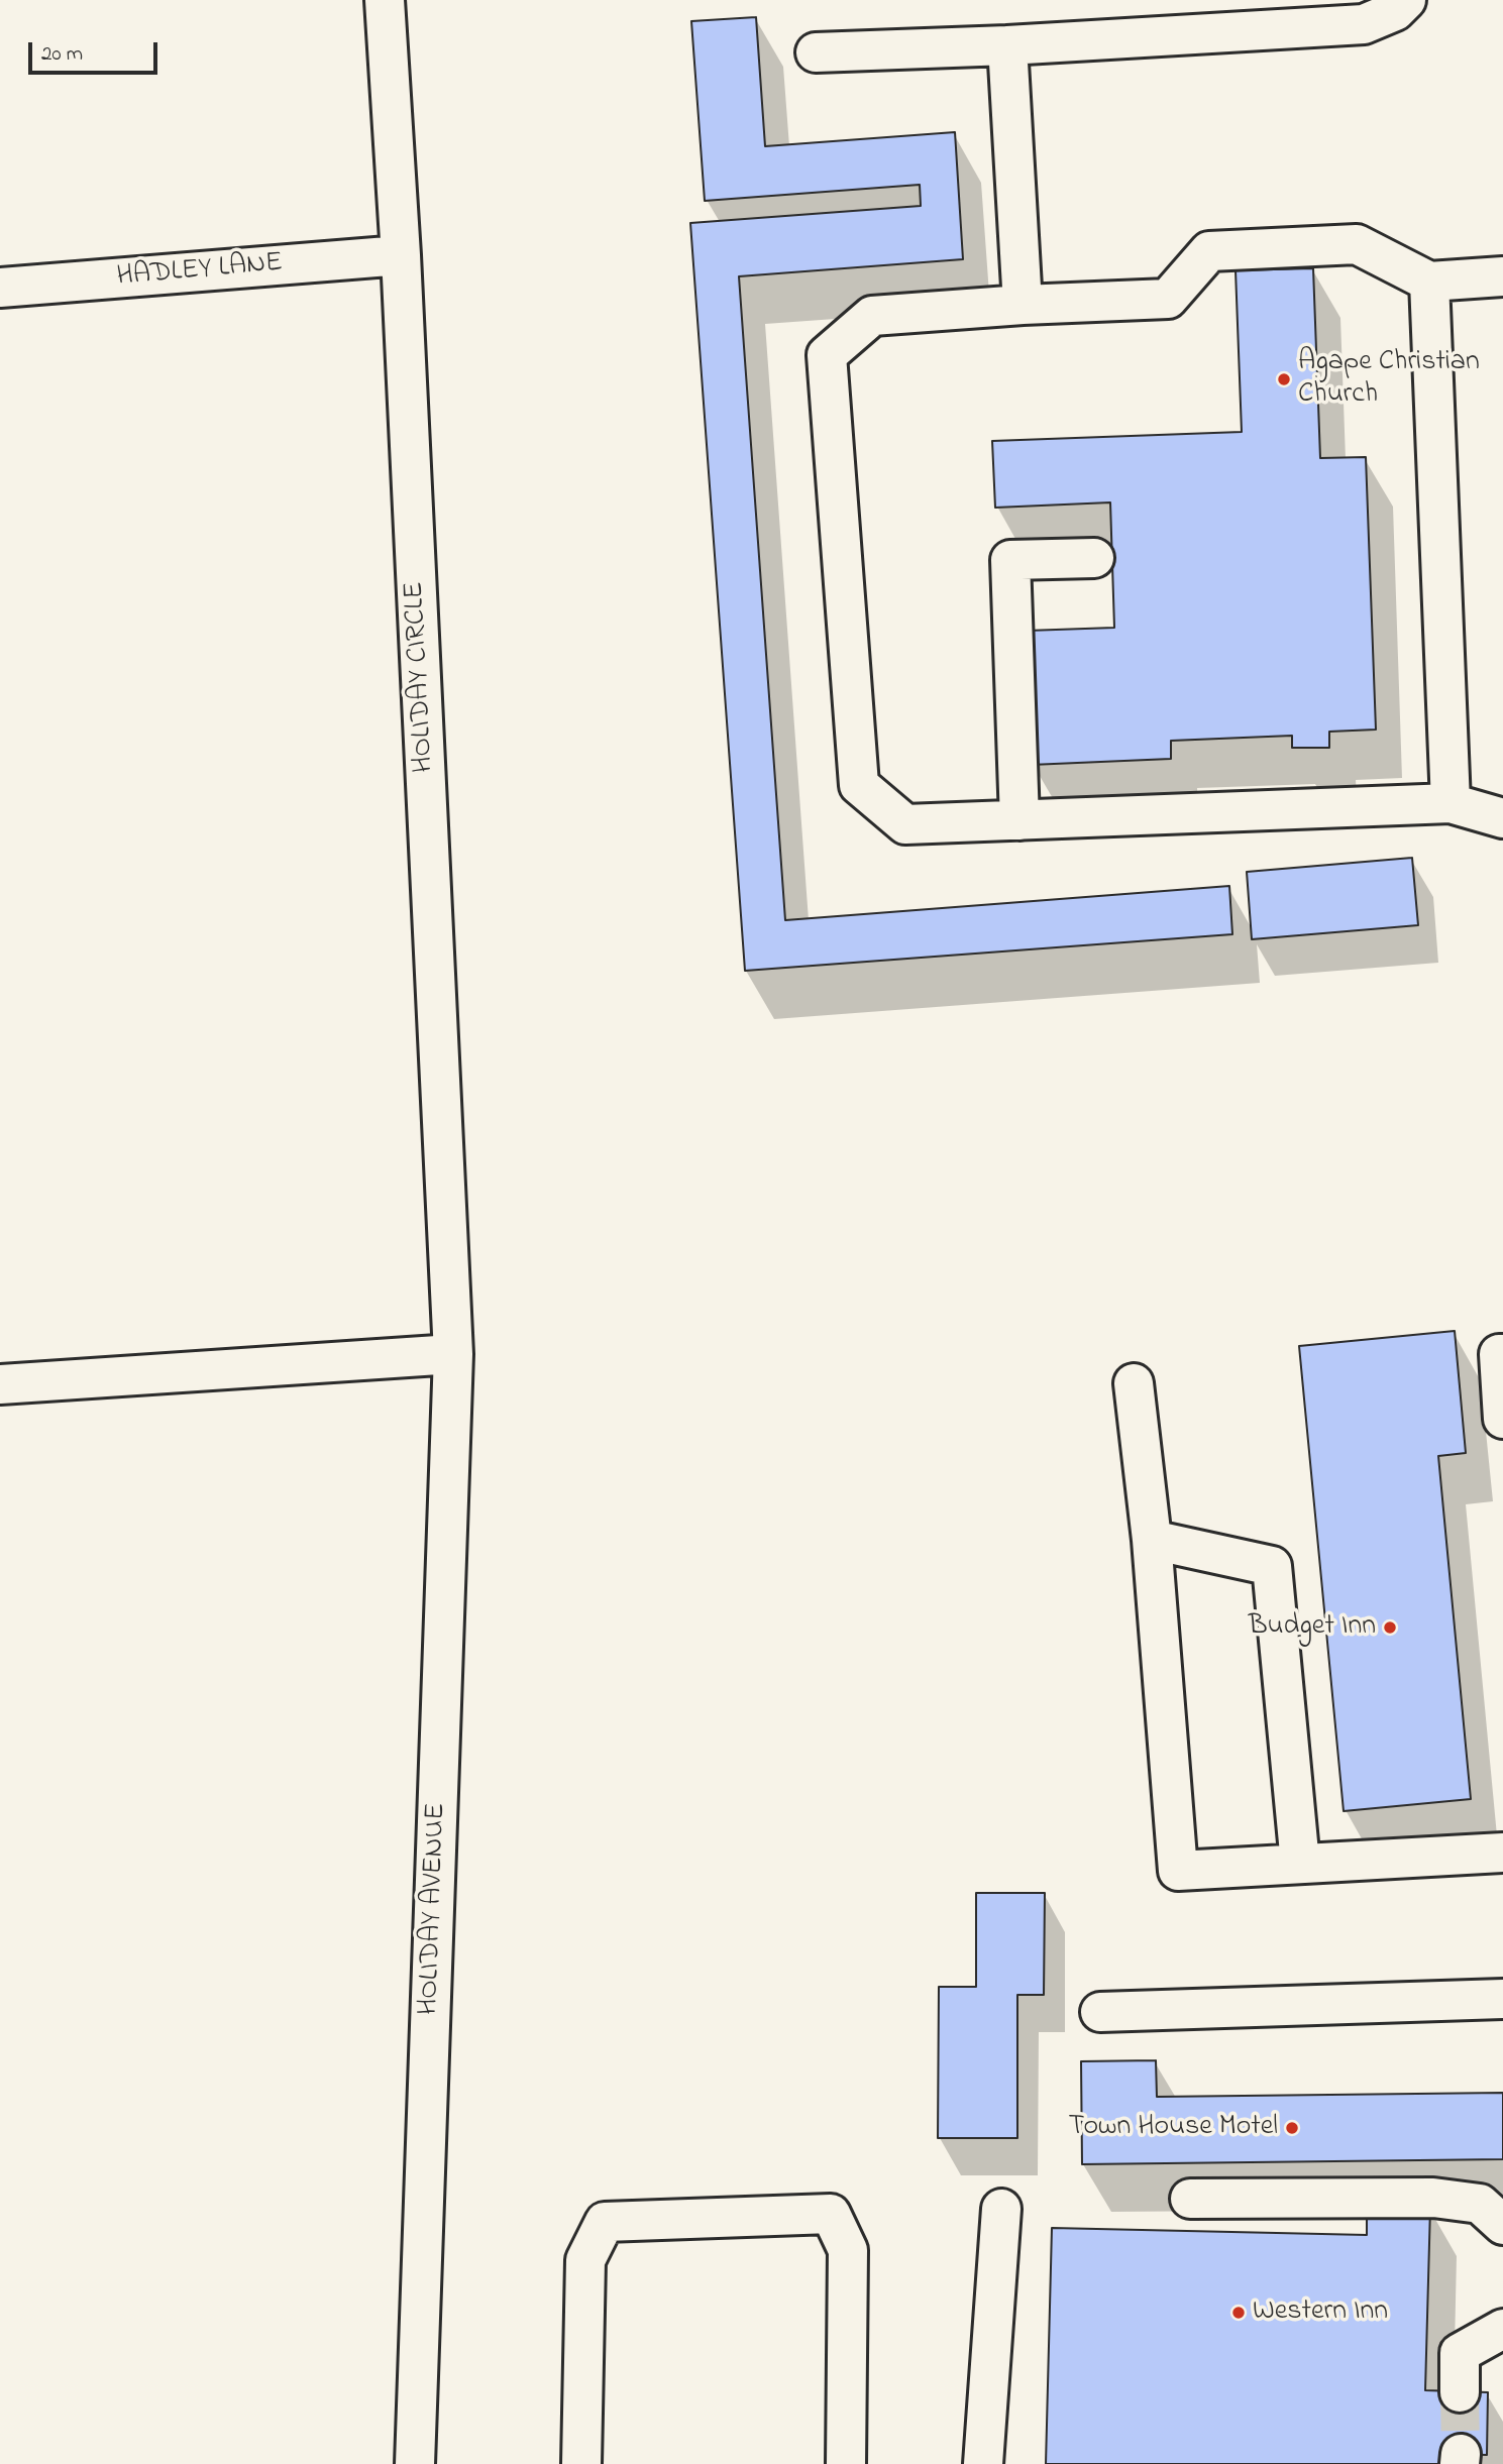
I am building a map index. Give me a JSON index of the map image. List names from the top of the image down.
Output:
{
  "streets": {
    "street": ["HADLEY LANE", "HOLIDAY CIRCLE", "HOLIDAY AVENUE"]
  },
  "crossings": [
    ["HADLEY LANE", "HOLIDAY CIRCLE"],
    ["HOLIDAY CIRCLE", "HOLIDAY AVENUE"]
  ],
  "places": [
    "Agape Christian Church",
    "Budget Inn",
    "Town House Motel",
    "Western Inn"
  ],
  "scale_bar": "20 m"
}
